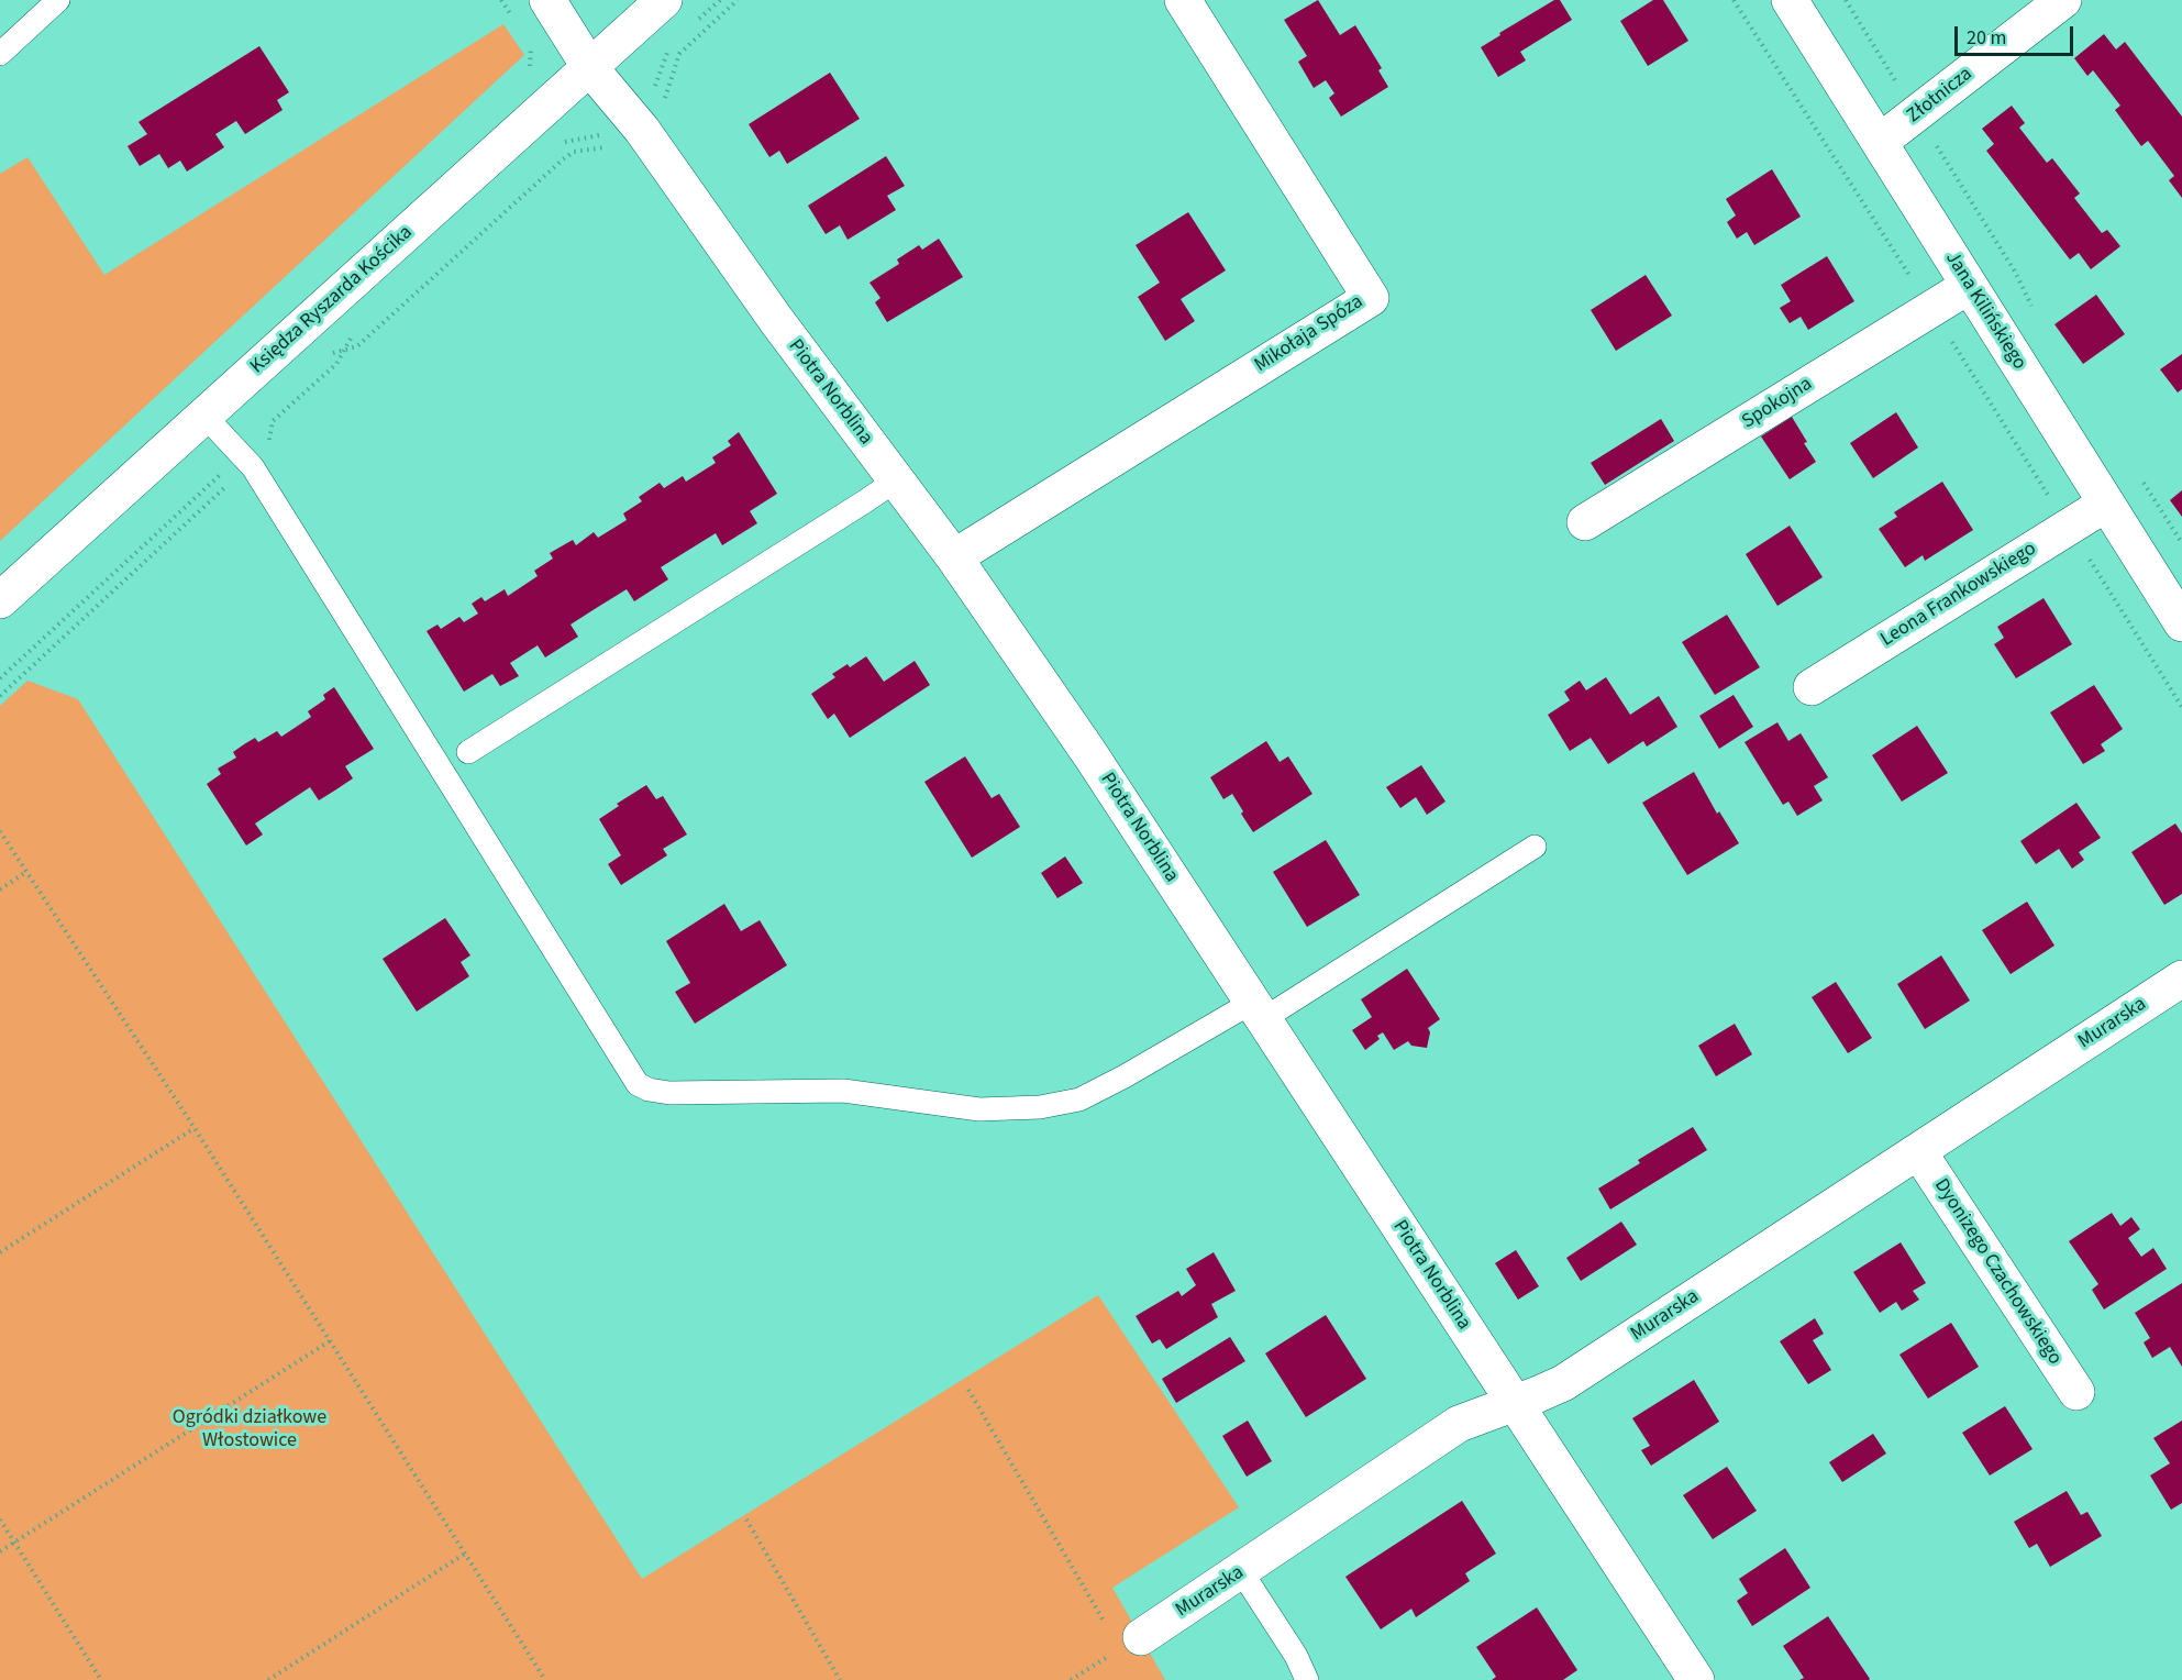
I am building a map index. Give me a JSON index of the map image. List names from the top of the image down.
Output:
{
  "streets": {
    "street": [
      "Złotnicza",
      "Księdza Ryszarda Kościka",
      "Jana Kilińskiego",
      "Mikołaja Spóza",
      "Piotra Norblina",
      "Spokojna",
      "Leona Frankowskiego",
      "Murarska",
      "Dyonizego Czachowskiego"
    ]
  },
  "crossings": [
    ["Złotnicza", "Jana Kilińskiego"],
    ["Księdza Ryszarda Kościka", "Piotra Norblina"],
    ["Jana Kilińskiego", "Spokojna"],
    ["Jana Kilińskiego", "Leona Frankowskiego"],
    ["Mikołaja Spóza", "Piotra Norblina"],
    ["Piotra Norblina", "Murarska"],
    ["Murarska", "Dyonizego Czachowskiego"]
  ],
  "parks": ["Ogródki działkowe Włostowice"],
  "scale_bar": "20 m"
}
